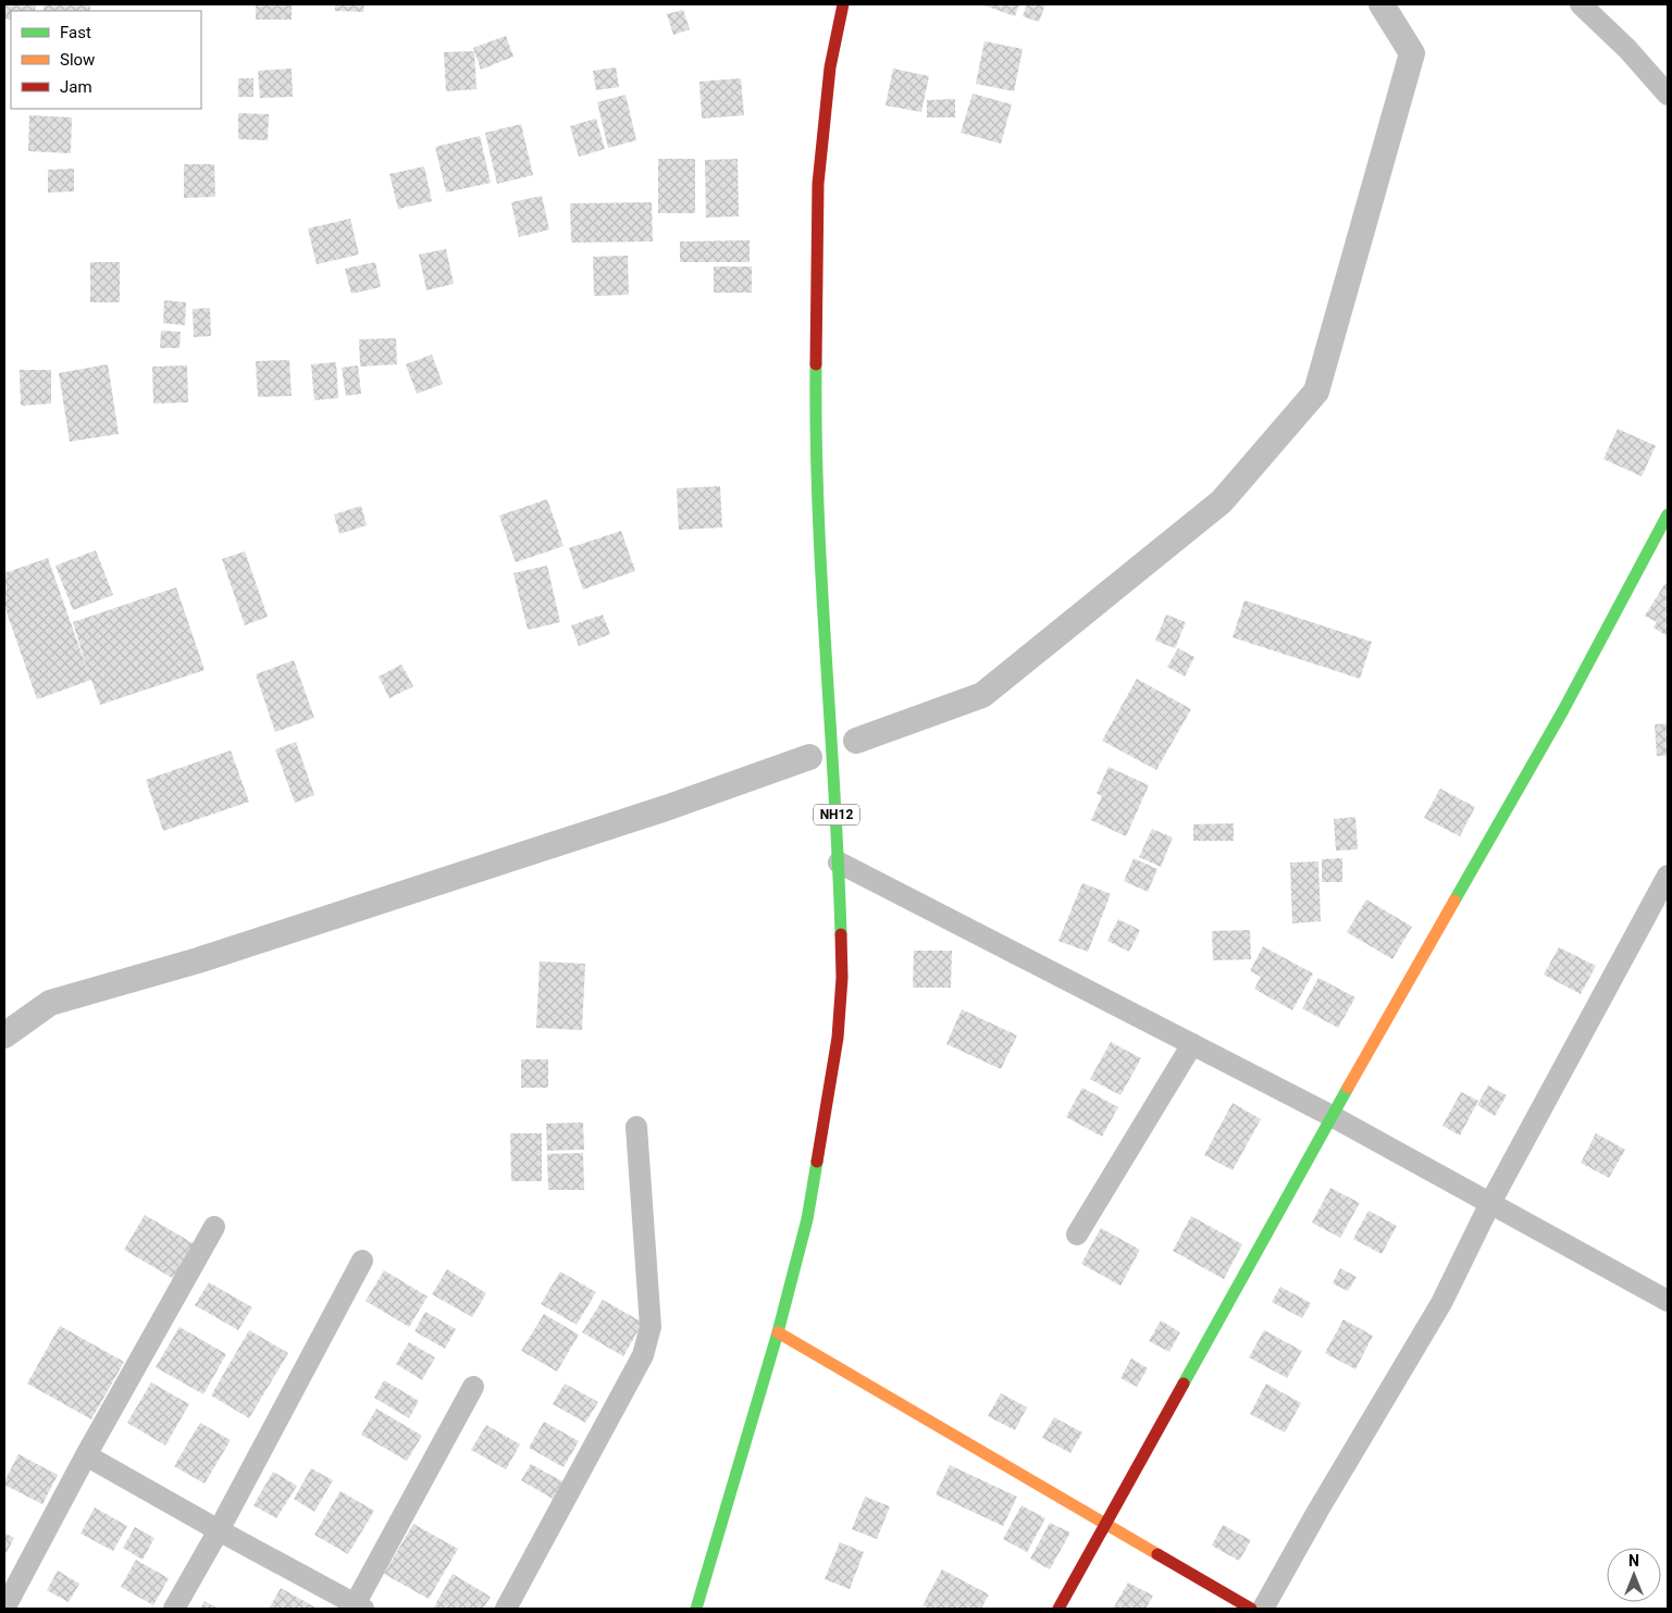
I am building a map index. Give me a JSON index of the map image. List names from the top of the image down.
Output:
{
  "streets": {
    "main road": ["NH12"]
  },
  "legend": ["Fast", "Slow", "Jam"],
  "north": "top"
}
